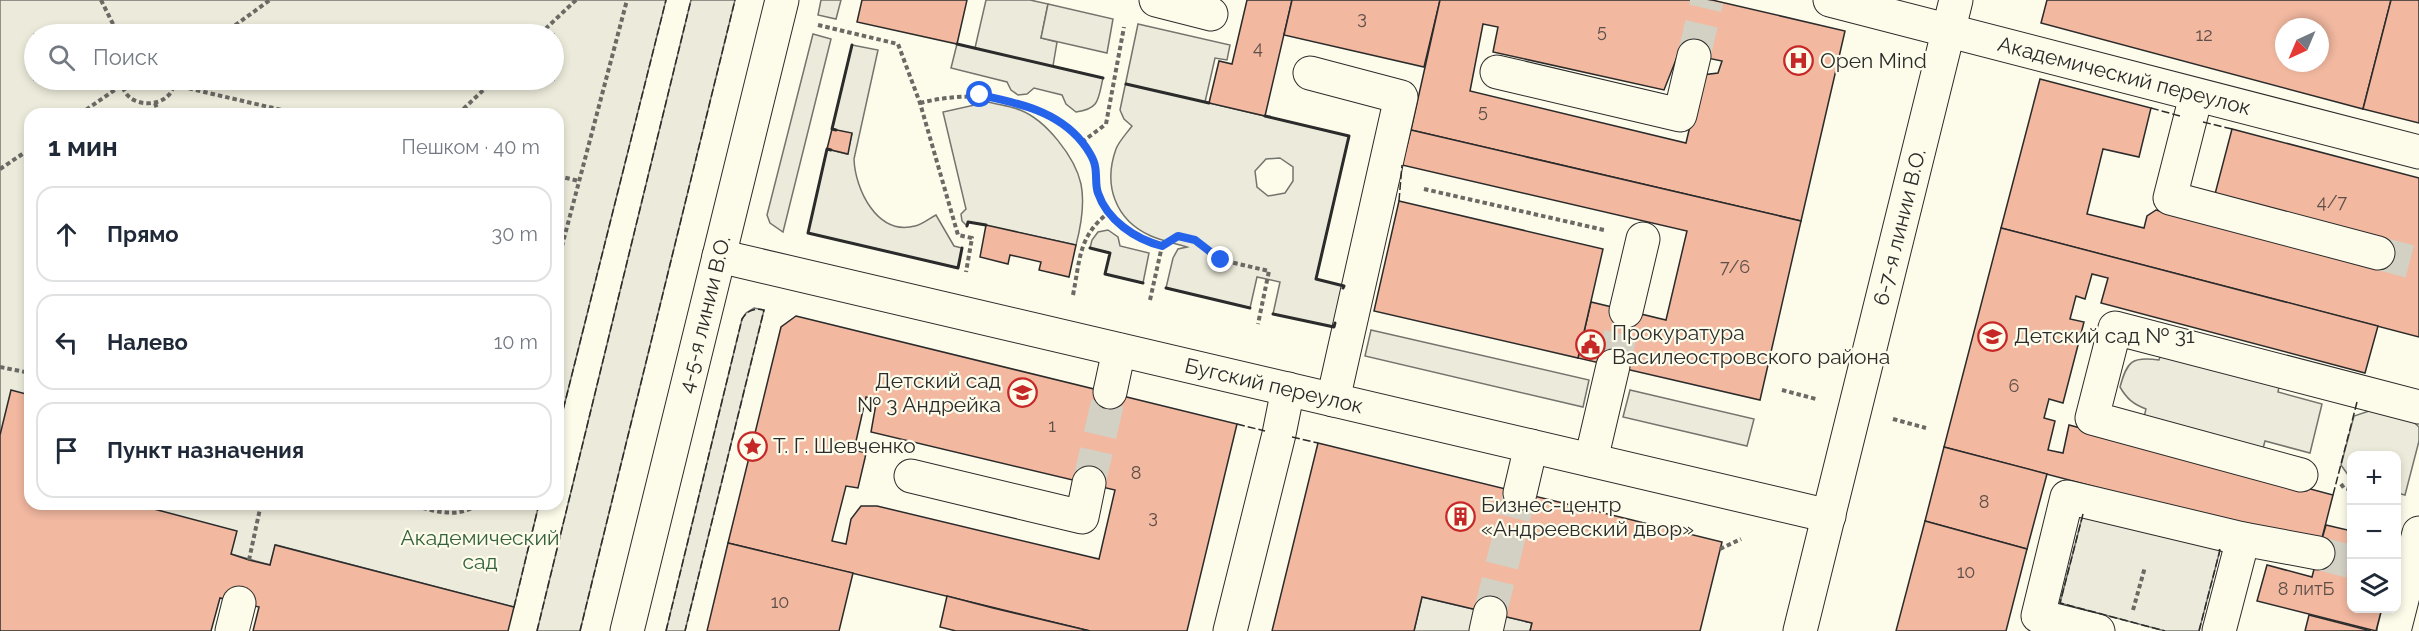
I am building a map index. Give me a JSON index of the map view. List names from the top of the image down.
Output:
{
  "streets": {
    "street": [
      "Академический переулок",
      "6-7-я линии В.О.",
      "4-5-я линии В.О.",
      "Бугский переулок"
    ]
  },
  "crossings": [
    ["Академический переулок", "6-7-я линии В.О."],
    ["6-7-я линии В.О.", "Бугский переулок"],
    ["4-5-я линии В.О.", "Бугский переулок"]
  ],
  "parks": ["Академический сад"],
  "places": {
    "hospital": ["Open Mind"],
    "school or university": ["Детский сад № 31", "Детский сад № 3 Андрейка"],
    "public building": ["Прокуратура Василеостровского района"],
    "place": ["Т. Г. Шевченко"],
    "building": ["Бизнес-центр «Андреевский двор»"]
  },
  "house_numbers": [
    "3",
    "5",
    "12",
    "4",
    "5",
    "4/7",
    "7/6",
    "6",
    "1",
    "8",
    "8",
    "3",
    "10",
    "8 литБ",
    "10"
  ],
  "north": "bottom left",
  "page": {
    "search": "Поиск",
    "heading": ["1 мин", "Пешком · 40 m"],
    "list": [
      ["Прямо", "30 m"],
      ["Налево", "10 m"],
      "Пункт назначения"
    ],
    "map_buttons": ["+", "−"]
  }
}
